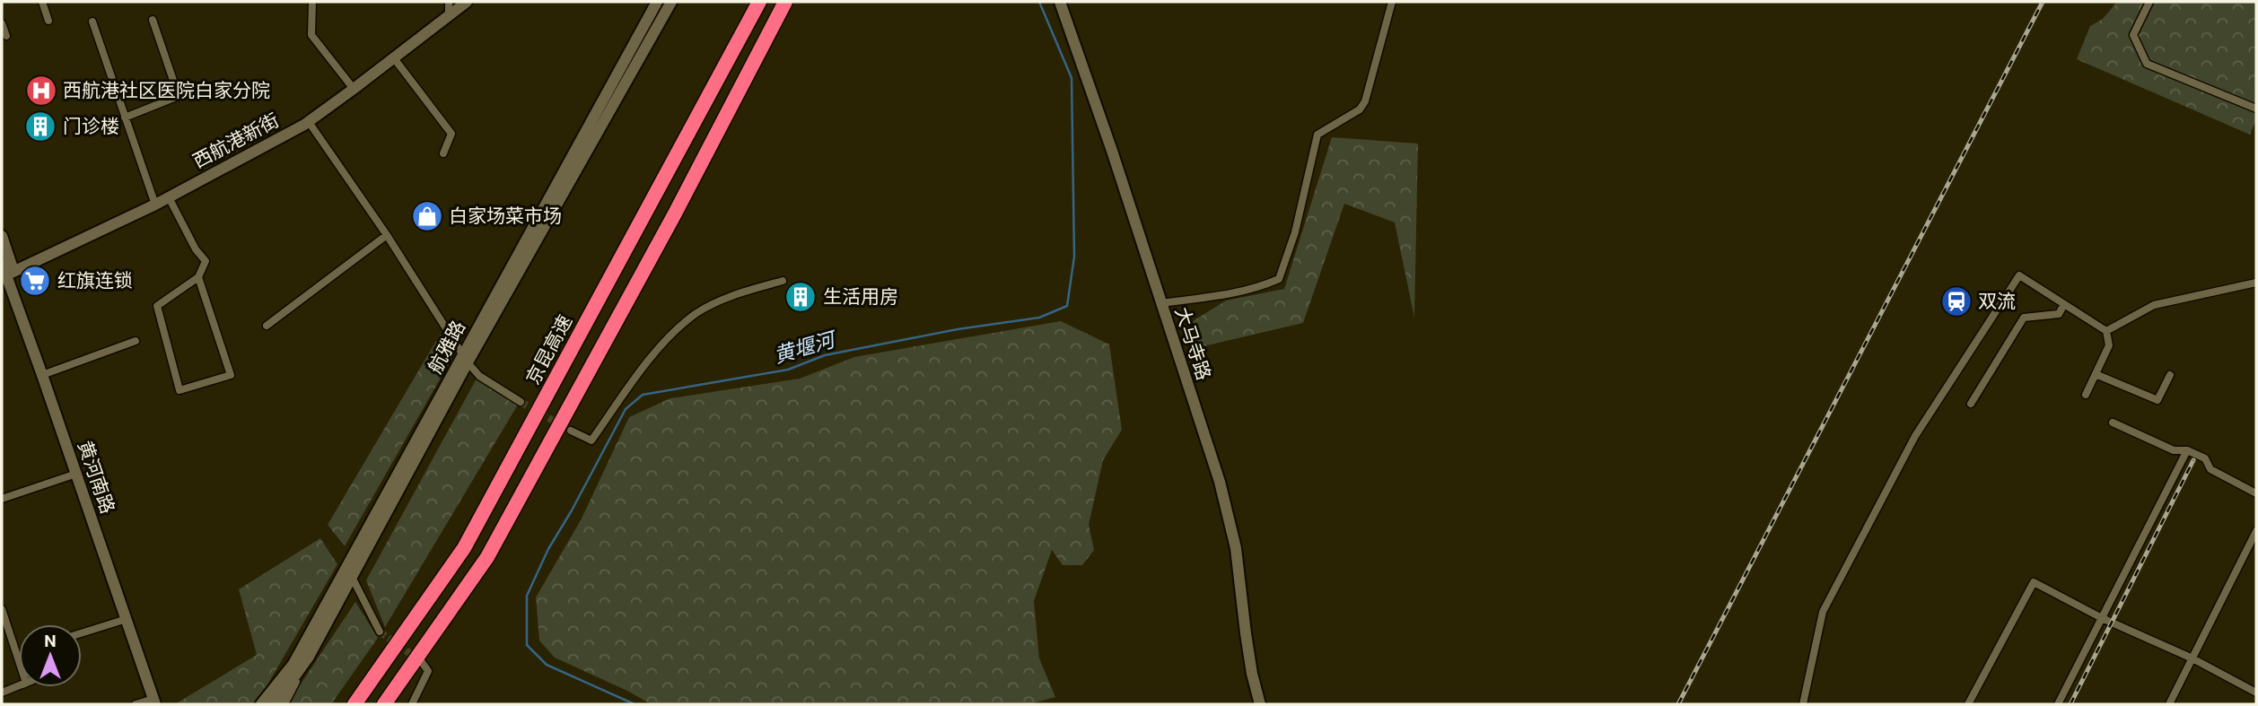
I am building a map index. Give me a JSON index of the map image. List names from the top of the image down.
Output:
{
  "streets": {
    "highway": ["京昆高速"],
    "street": [
      "西航港新街",
      "大马寺路",
      "航雅路",
      "黄河南路"
    ]
  },
  "crossings": [
    ["西航港新街", "黄河南路"]
  ],
  "water": ["黄堰河"],
  "places": {
    "hospital": ["西航港社区医院白家分院"],
    "building": ["门诊楼", "生活用房"],
    "shop": ["白家场菜市场"],
    "supermarket": ["红旗连锁"],
    "station": ["双流"]
  },
  "north": "top"
}
